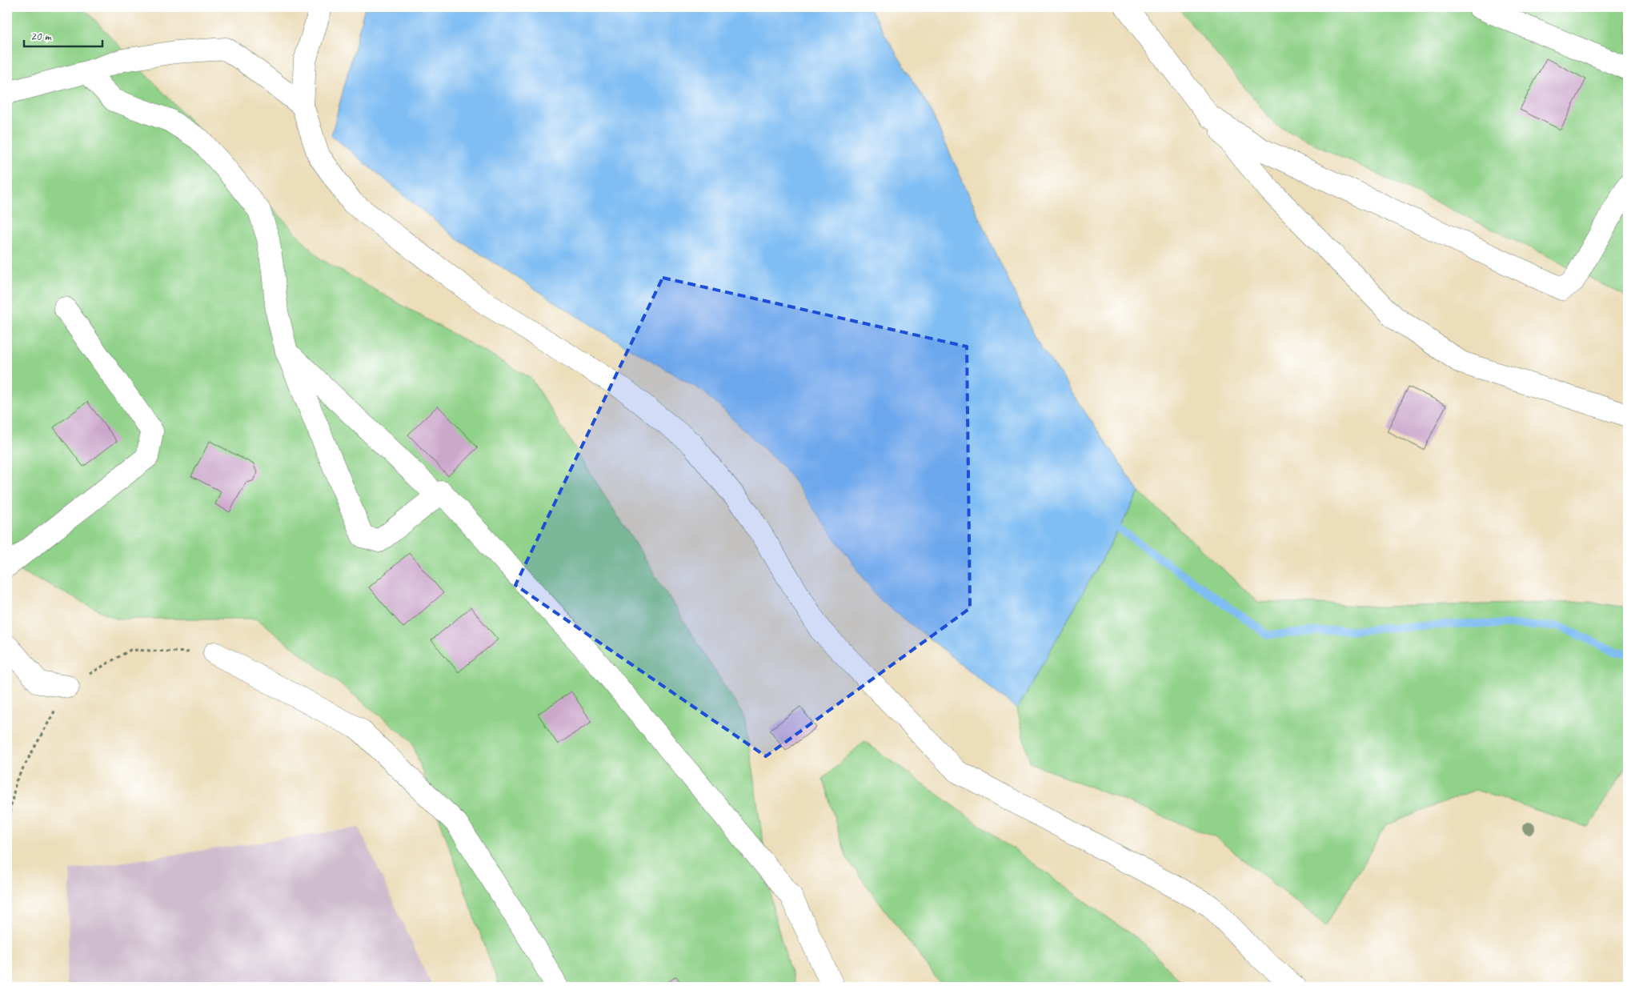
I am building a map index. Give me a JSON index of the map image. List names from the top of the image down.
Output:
{
  "scale_bar": "20 m"
}
